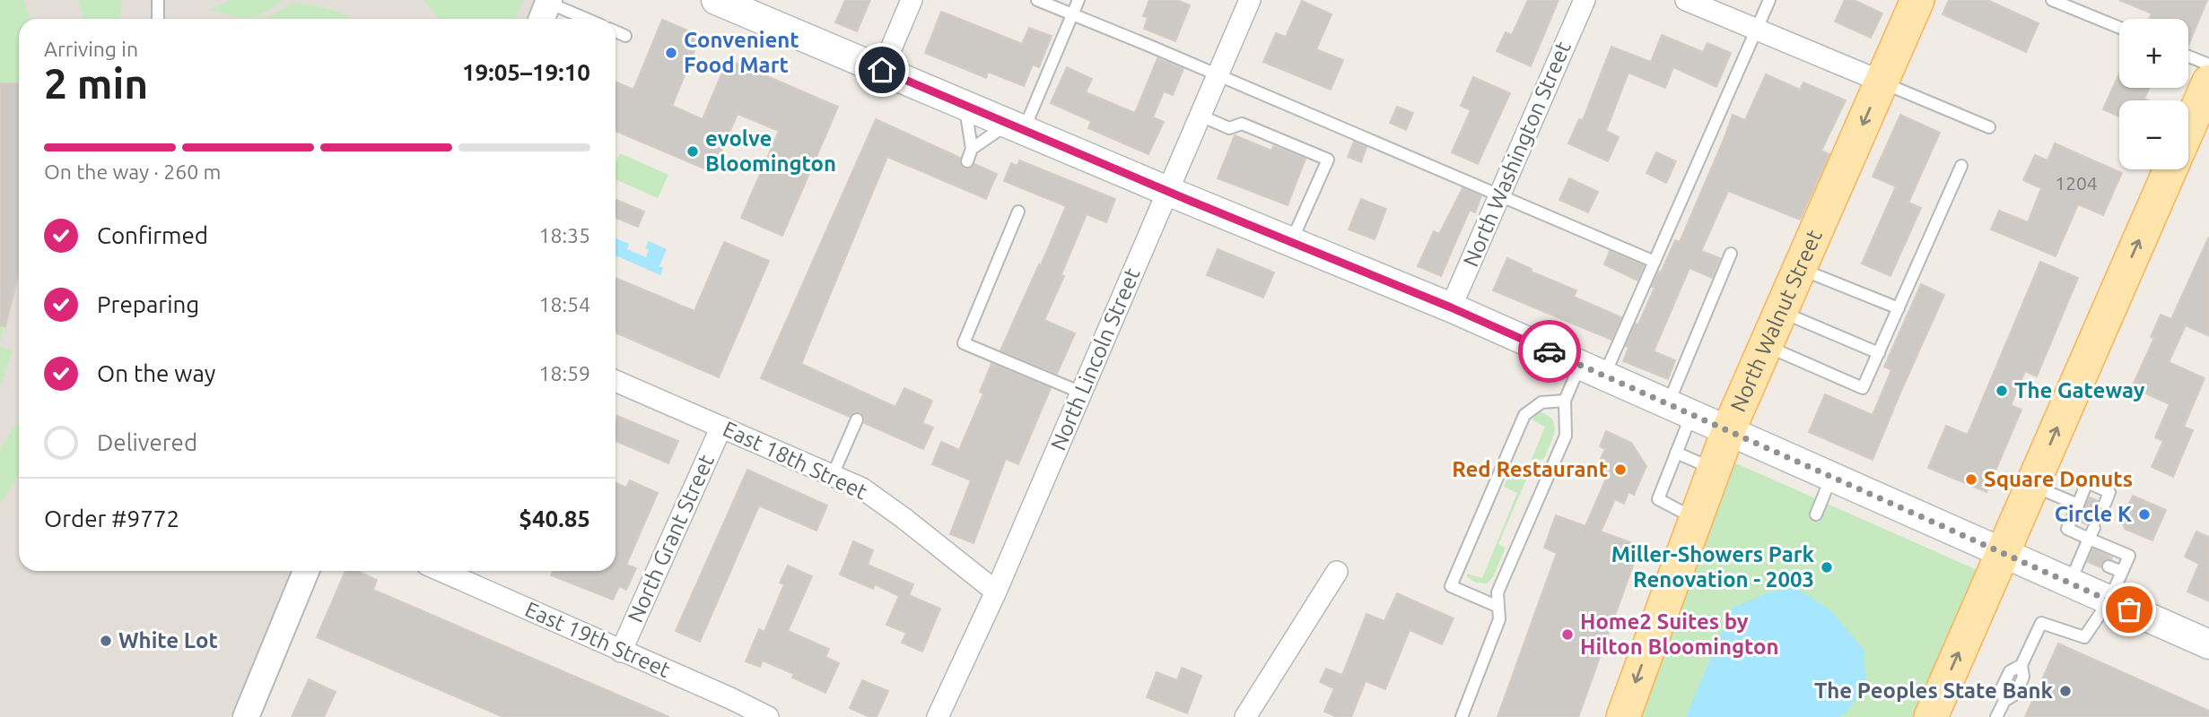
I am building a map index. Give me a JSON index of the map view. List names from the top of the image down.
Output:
{
  "streets": {
    "main road": ["North Walnut Street"],
    "street": [
      "North Washington Street",
      "North Lincoln Street",
      "East 18th Street",
      "North Grant Street",
      "East 19th Street"
    ]
  },
  "crossings": [
    ["North Lincoln Street", "East 18th Street"],
    ["East 18th Street", "North Grant Street"],
    ["North Grant Street", "East 19th Street"]
  ],
  "one_way": ["North Walnut Street"],
  "places": [
    "Convenient Food Mart",
    "evolve Bloomington",
    "The Gateway",
    "Red Restaurant",
    "Square Donuts",
    "Circle K",
    "Miller-Showers Park Renovation - 2003",
    "Home2 Suites by Hilton Bloomington",
    "White Lot",
    "The Peoples State Bank"
  ],
  "house_numbers": ["1204"],
  "page": {
    "map_buttons": ["+", "−"],
    "heading": ["2 min", "Arriving in", "19:05–19:10"],
    "panel": ["Order #9772", "$40.85"],
    "bar": "On the way · 260 m",
    "list": [
      ["Confirmed", "18:35"],
      ["Preparing", "18:54"],
      ["On the way", "18:59"],
      "Delivered"
    ]
  }
}
